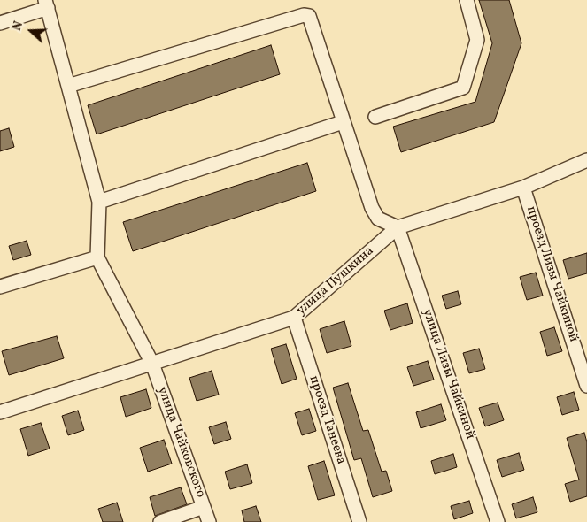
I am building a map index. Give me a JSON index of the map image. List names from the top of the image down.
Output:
{
  "streets": {
    "street": [
      "проезд Лизы Чайкиной",
      "улица Пушкина",
      "улица Лизы Чайкиной",
      "проезд Танеева",
      "улица Чайковского"
    ]
  },
  "crossings": [
    ["проезд Лизы Чайкиной", "улица Пушкина"],
    ["улица Пушкина", "улица Лизы Чайкиной"],
    ["улица Пушкина", "проезд Танеева"],
    ["улица Пушкина", "улица Чайковского"]
  ],
  "north": "left"
}
